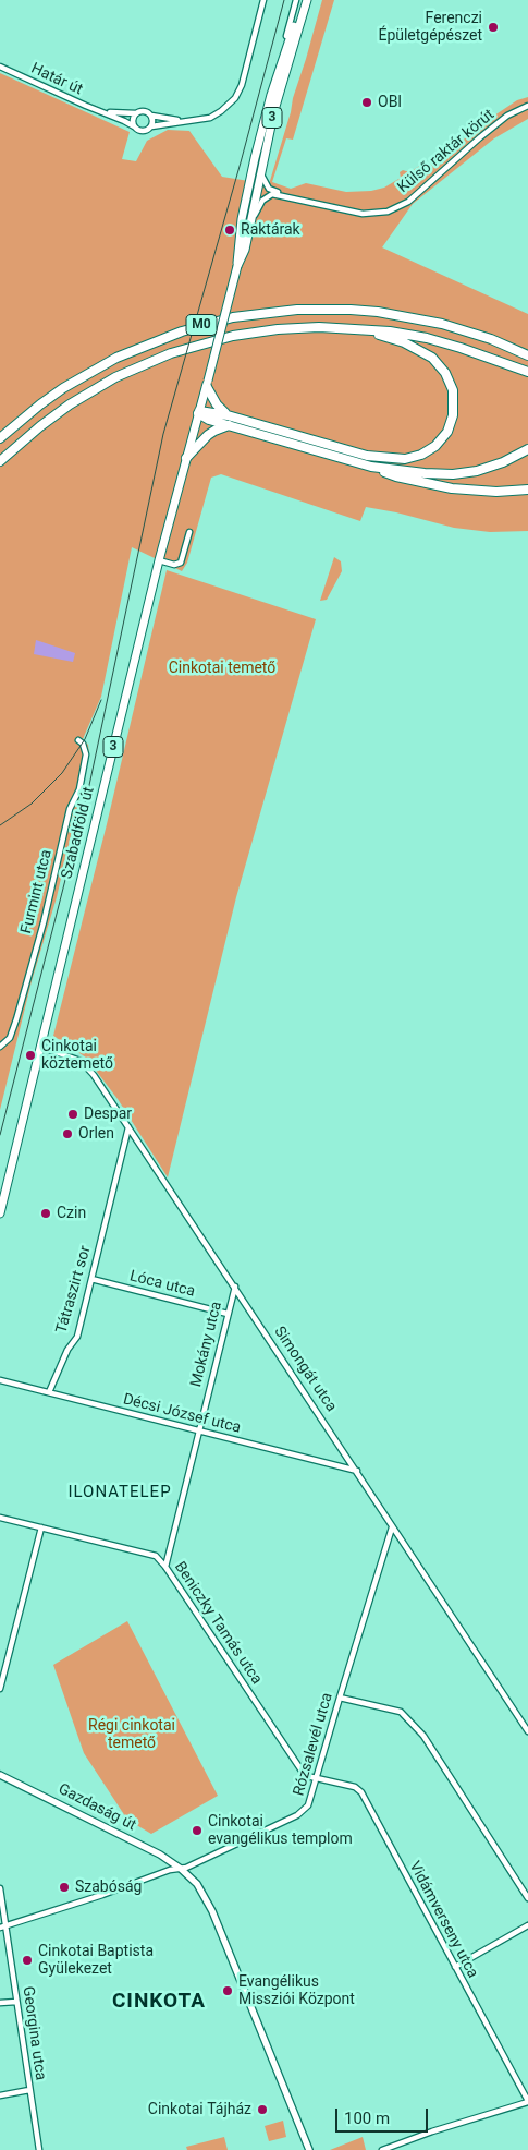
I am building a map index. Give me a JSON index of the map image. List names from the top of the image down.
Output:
{
  "streets": {
    "highway": ["M0"],
    "main road": ["3", "Szabadföld út"],
    "street": [
      "Határ út",
      "Külső raktár körút",
      "Furmint utca",
      "Lóca utca",
      "Tátraszirt sor",
      "Mokány utca",
      "Simongát utca",
      "Décsi József utca",
      "Beniczky Tamás utca",
      "Rózsalevél utca",
      "Gazdaság út",
      "Vidámverseny utca",
      "Georgina utca"
    ]
  },
  "crossings": [
    ["3", "Külső raktár körút"],
    ["3", "Szabadföld út"],
    ["Szabadföld út", "Simongát utca"],
    ["Lóca utca", "Tátraszirt sor"],
    ["Lóca utca", "Mokány utca"],
    ["Tátraszirt sor", "Simongát utca"],
    ["Tátraszirt sor", "Décsi József utca"],
    ["Mokány utca", "Simongát utca"],
    ["Mokány utca", "Décsi József utca"],
    ["Mokány utca", "Beniczky Tamás utca"],
    ["Simongát utca", "Décsi József utca"],
    ["Simongát utca", "Rózsalevél utca"],
    ["Beniczky Tamás utca", "Rózsalevél utca"],
    ["Beniczky Tamás utca", "Vidámverseny utca"],
    ["Rózsalevél utca", "Gazdaság út"],
    ["Rózsalevél utca", "Vidámverseny utca"],
    ["Rózsalevél utca", "Georgina utca"]
  ],
  "districts": ["ILONATELEP", "CINKOTA"],
  "parks": ["Cinkotai temető", "Régi cinkotai temető"],
  "places": [
    "Ferenczi Épületgépészet",
    "OBI",
    "Raktárak",
    "Cinkotai köztemető",
    "Despar",
    "Orlen",
    "Czin",
    "Cinkotai evangélikus templom",
    "Szabóság",
    "Cinkotai Baptista Gyülekezet",
    "Evangélikus Missziói Központ",
    "Cinkotai Tájház"
  ],
  "scale_bar": "100 m"
}
